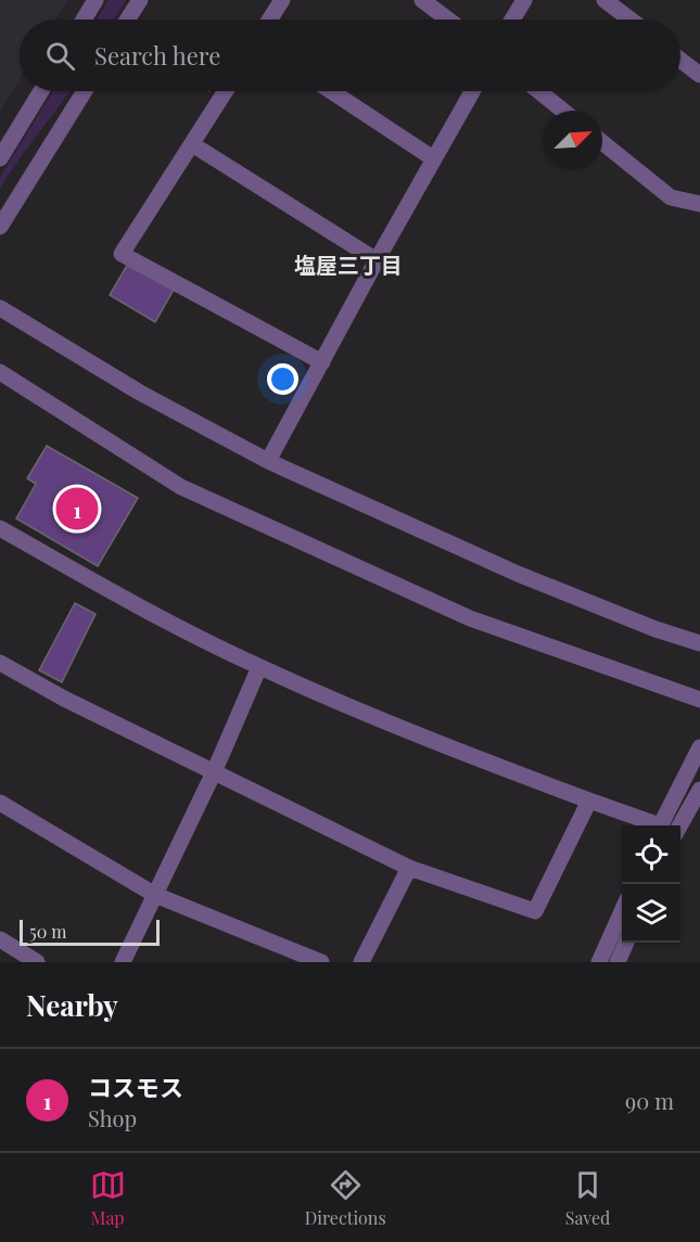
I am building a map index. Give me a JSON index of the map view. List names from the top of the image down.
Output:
{
  "districts": ["塩屋三丁目"],
  "scale_bar": "50 m",
  "north": "top right",
  "page": {
    "search": "Search here",
    "pins": "1",
    "scale": "50 m",
    "heading": "Nearby",
    "list": [
      {
        "mark": "1",
        "name": "コスモス",
        "note": "Shop",
        "value": "90 m"
      }
    ],
    "nav": ["Map", "Directions", "Saved"]
  }
}
